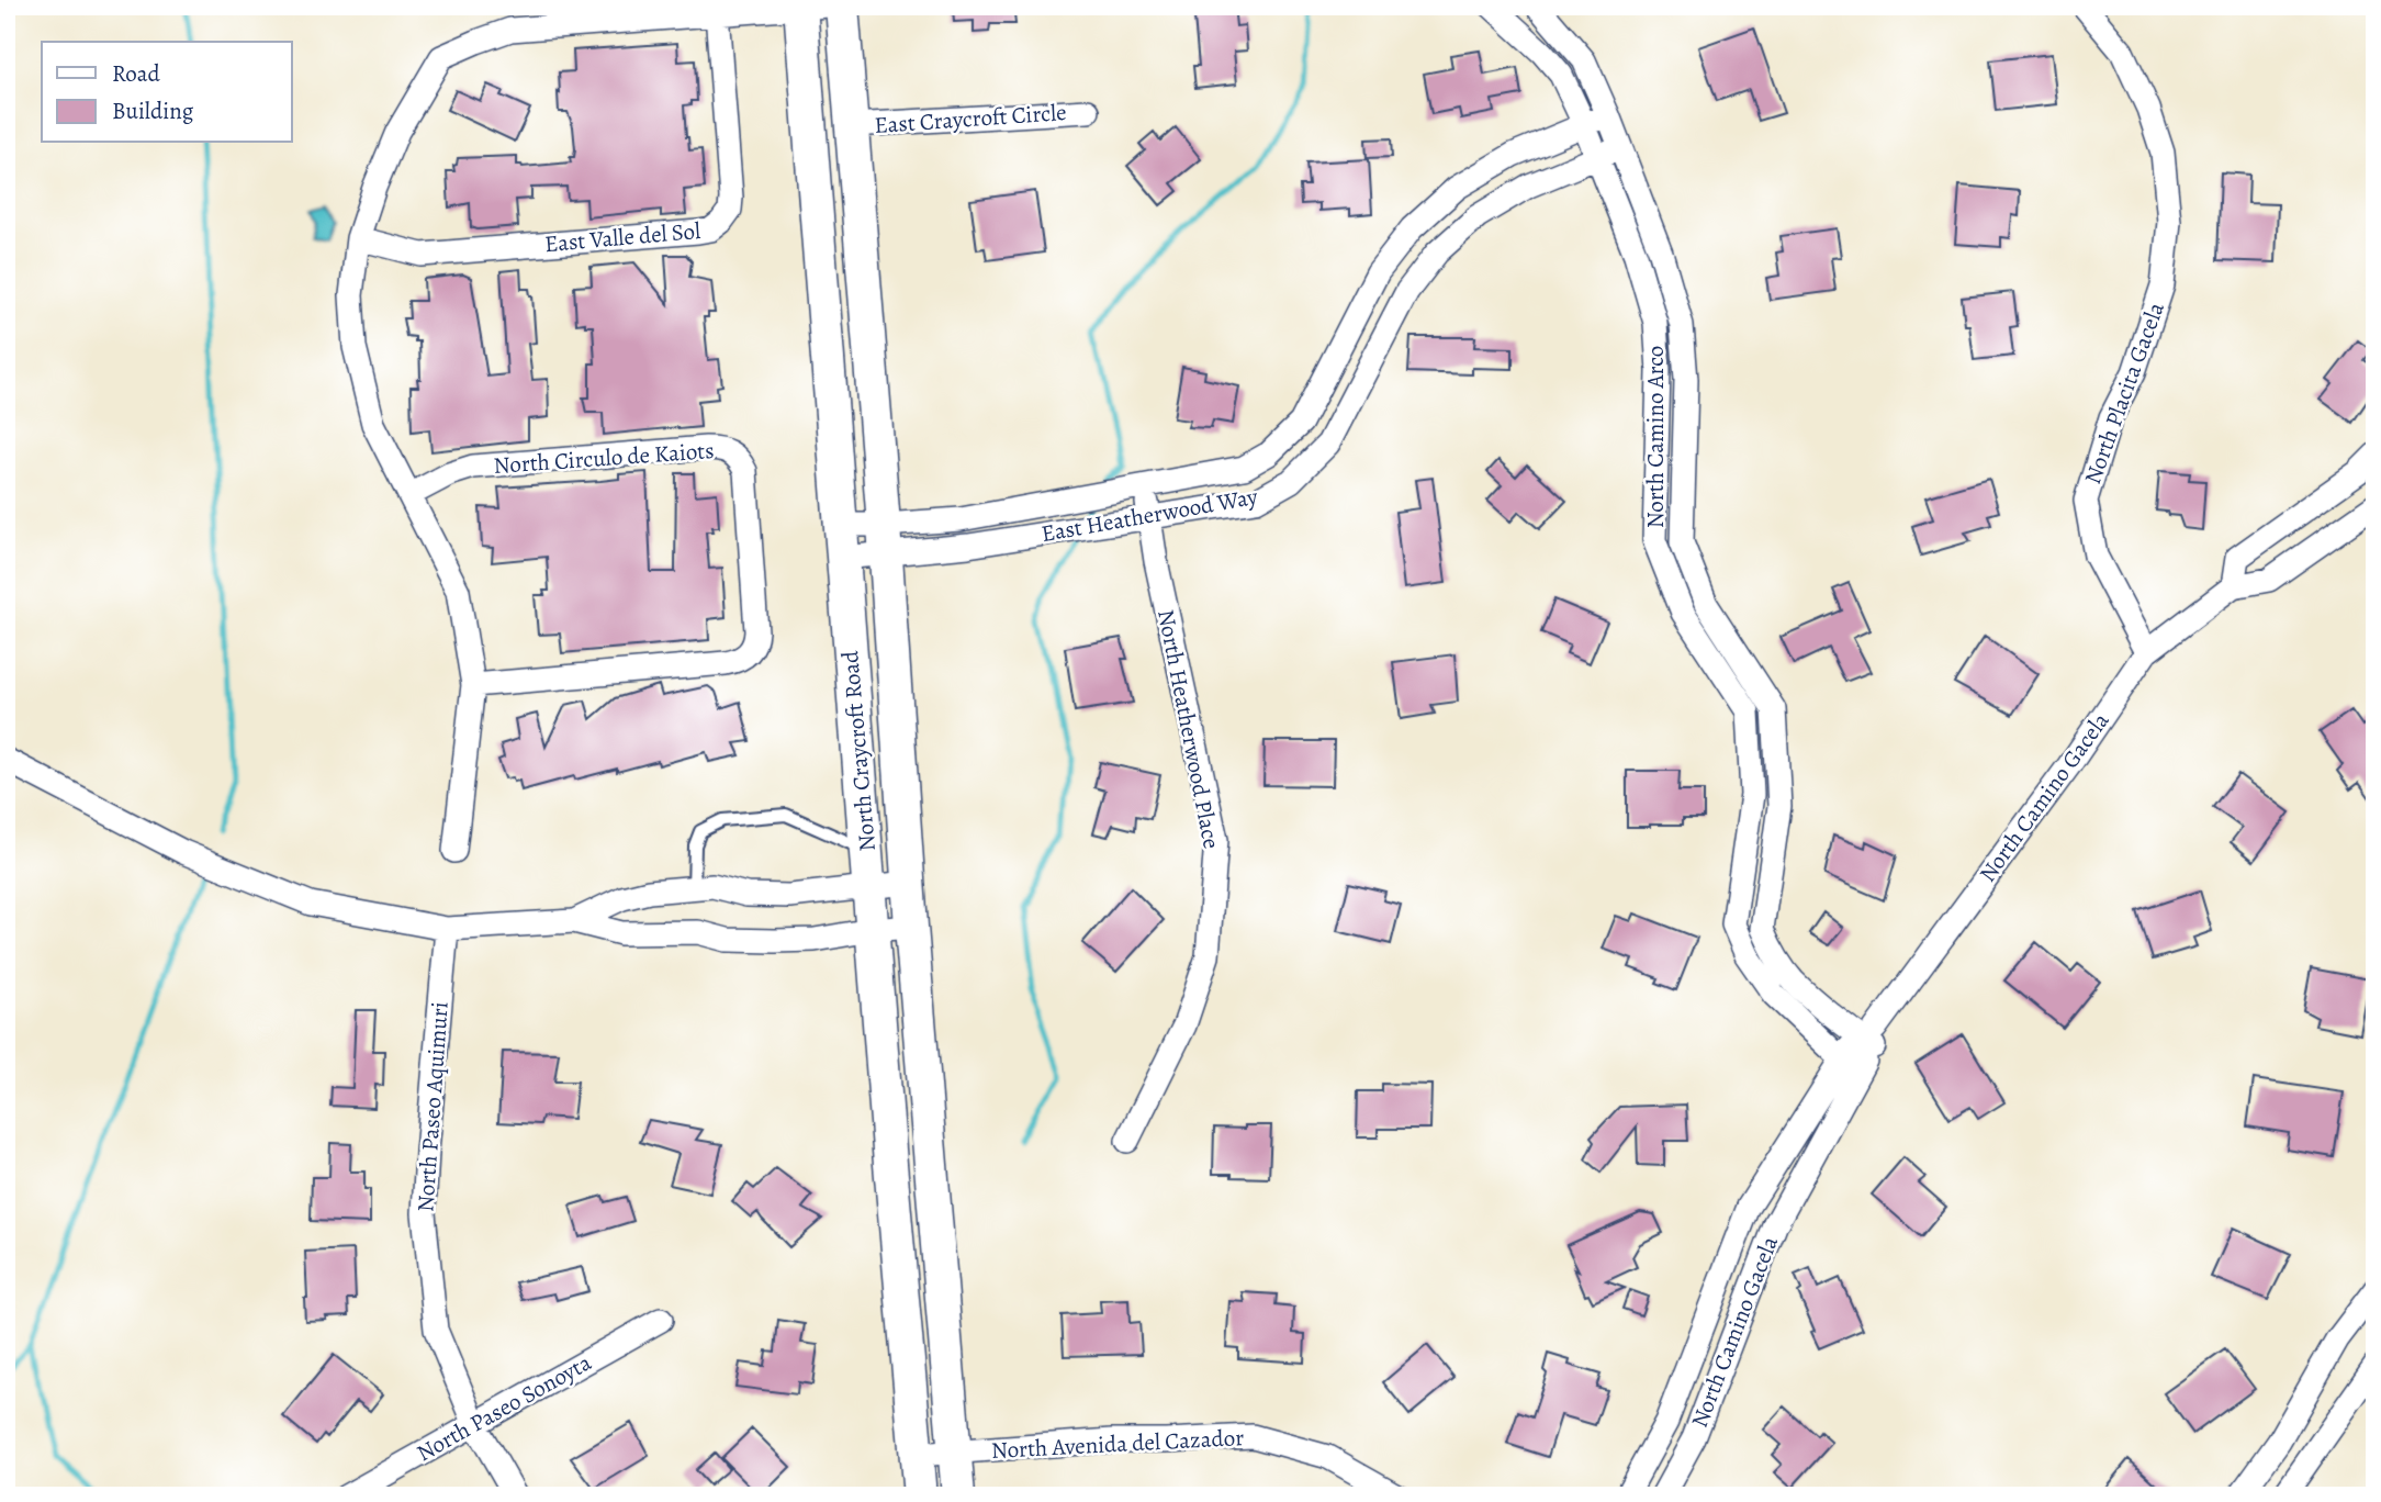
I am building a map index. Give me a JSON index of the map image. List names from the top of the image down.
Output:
{
  "streets": {
    "main road": ["North Craycroft Road"],
    "street": [
      "East Craycroft Circle",
      "East Valle del Sol",
      "North Placita Gacela",
      "North Camino Arco",
      "North Circulo de Kaiots",
      "East Heatherwood Way",
      "North Heatherwood Place",
      "North Camino Gacela",
      "North Paseo Aquimuri",
      "North Paseo Sonoyta",
      "North Avenida del Cazador"
    ]
  },
  "crossings": [
    ["East Craycroft Circle", "North Craycroft Road"],
    ["North Placita Gacela", "North Camino Gacela"],
    ["North Camino Arco", "East Heatherwood Way"],
    ["North Camino Arco", "North Camino Gacela"],
    ["East Heatherwood Way", "North Heatherwood Place"],
    ["East Heatherwood Way", "North Craycroft Road"],
    ["North Craycroft Road", "North Avenida del Cazador"],
    ["North Paseo Aquimuri", "North Paseo Sonoyta"]
  ],
  "legend": ["Road", "Building"]
}
